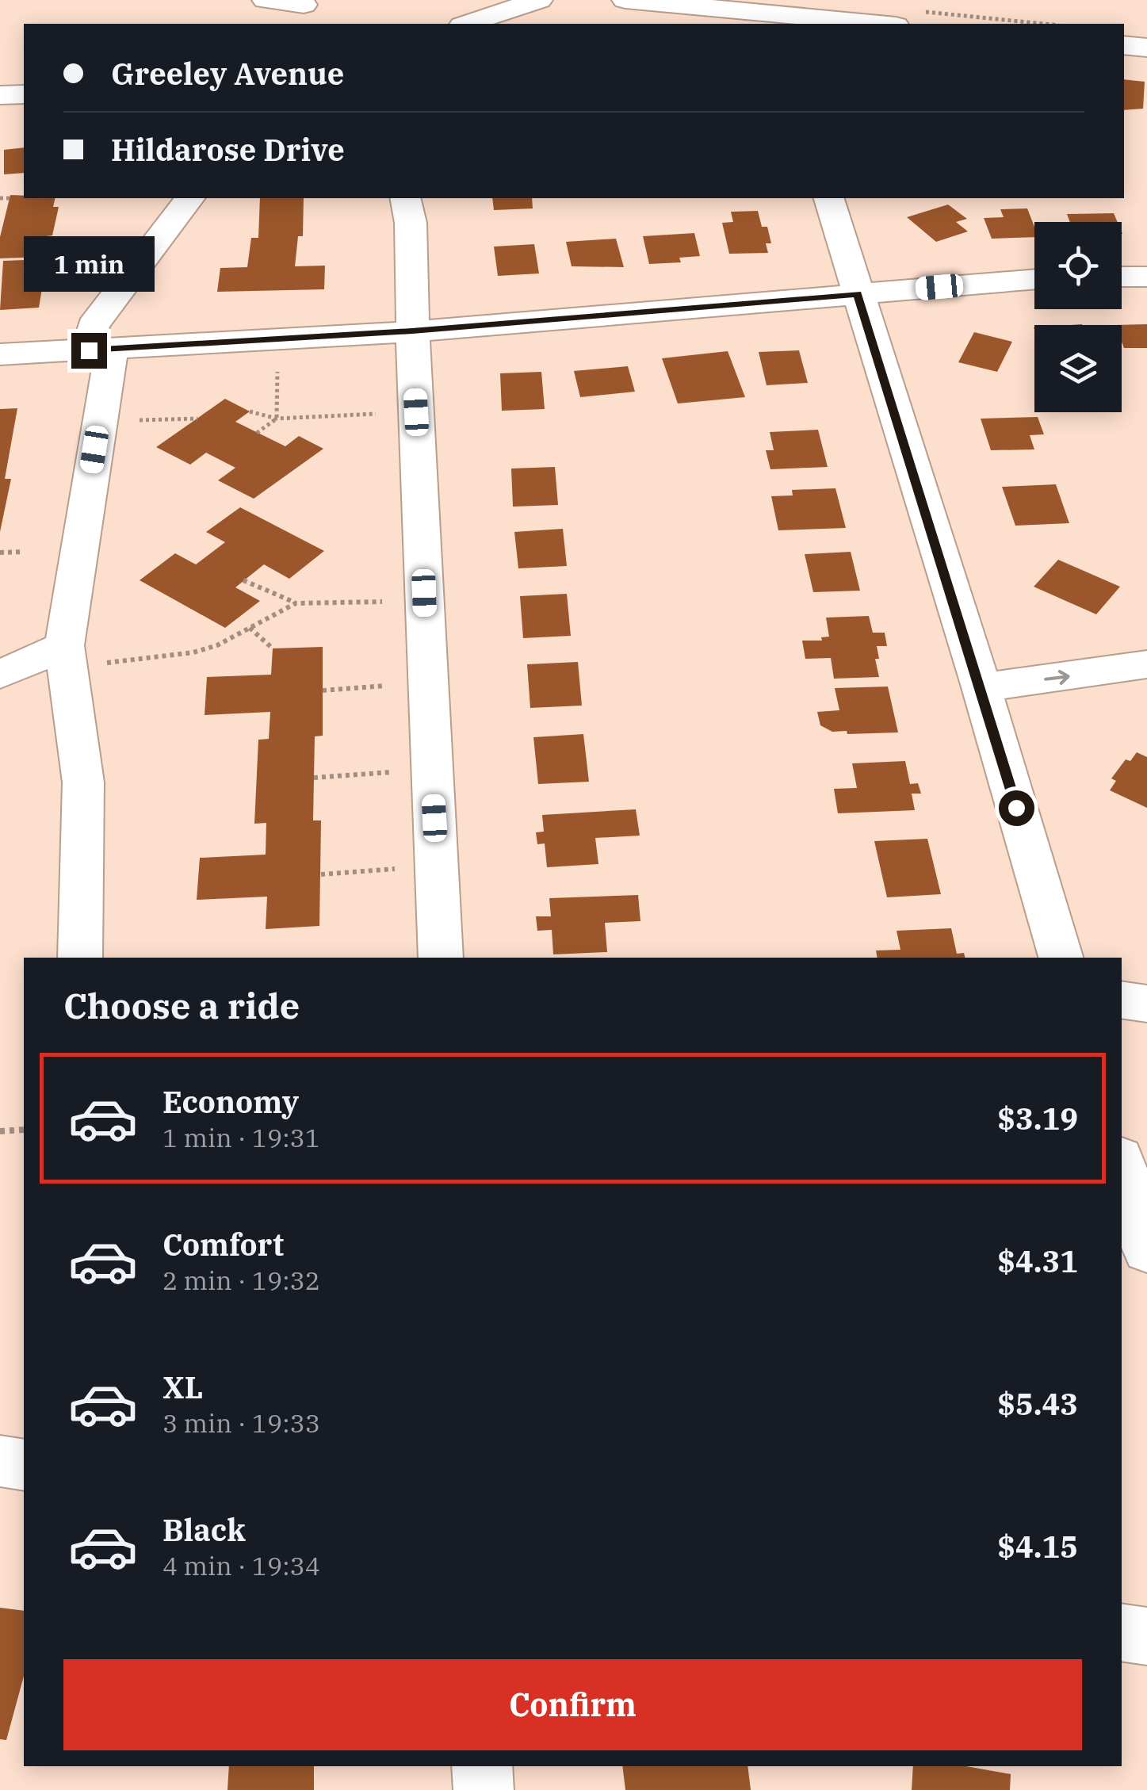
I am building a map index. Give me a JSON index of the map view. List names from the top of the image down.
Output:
{
  "page": {
    "banner": ["Greeley Avenue", "Hildarose Drive"],
    "bubble": "1 min",
    "heading": "Choose a ride",
    "list": [
      {
        "name": "Economy",
        "note": "1 min · 19:31",
        "value": "$3.19"
      },
      {
        "name": "Comfort",
        "note": "2 min · 19:32",
        "value": "$4.31"
      },
      {
        "name": "XL",
        "note": "3 min · 19:33",
        "value": "$5.43"
      },
      {
        "name": "Black",
        "note": "4 min · 19:34",
        "value": "$4.15"
      }
    ],
    "buttons": "Confirm"
  }
}
